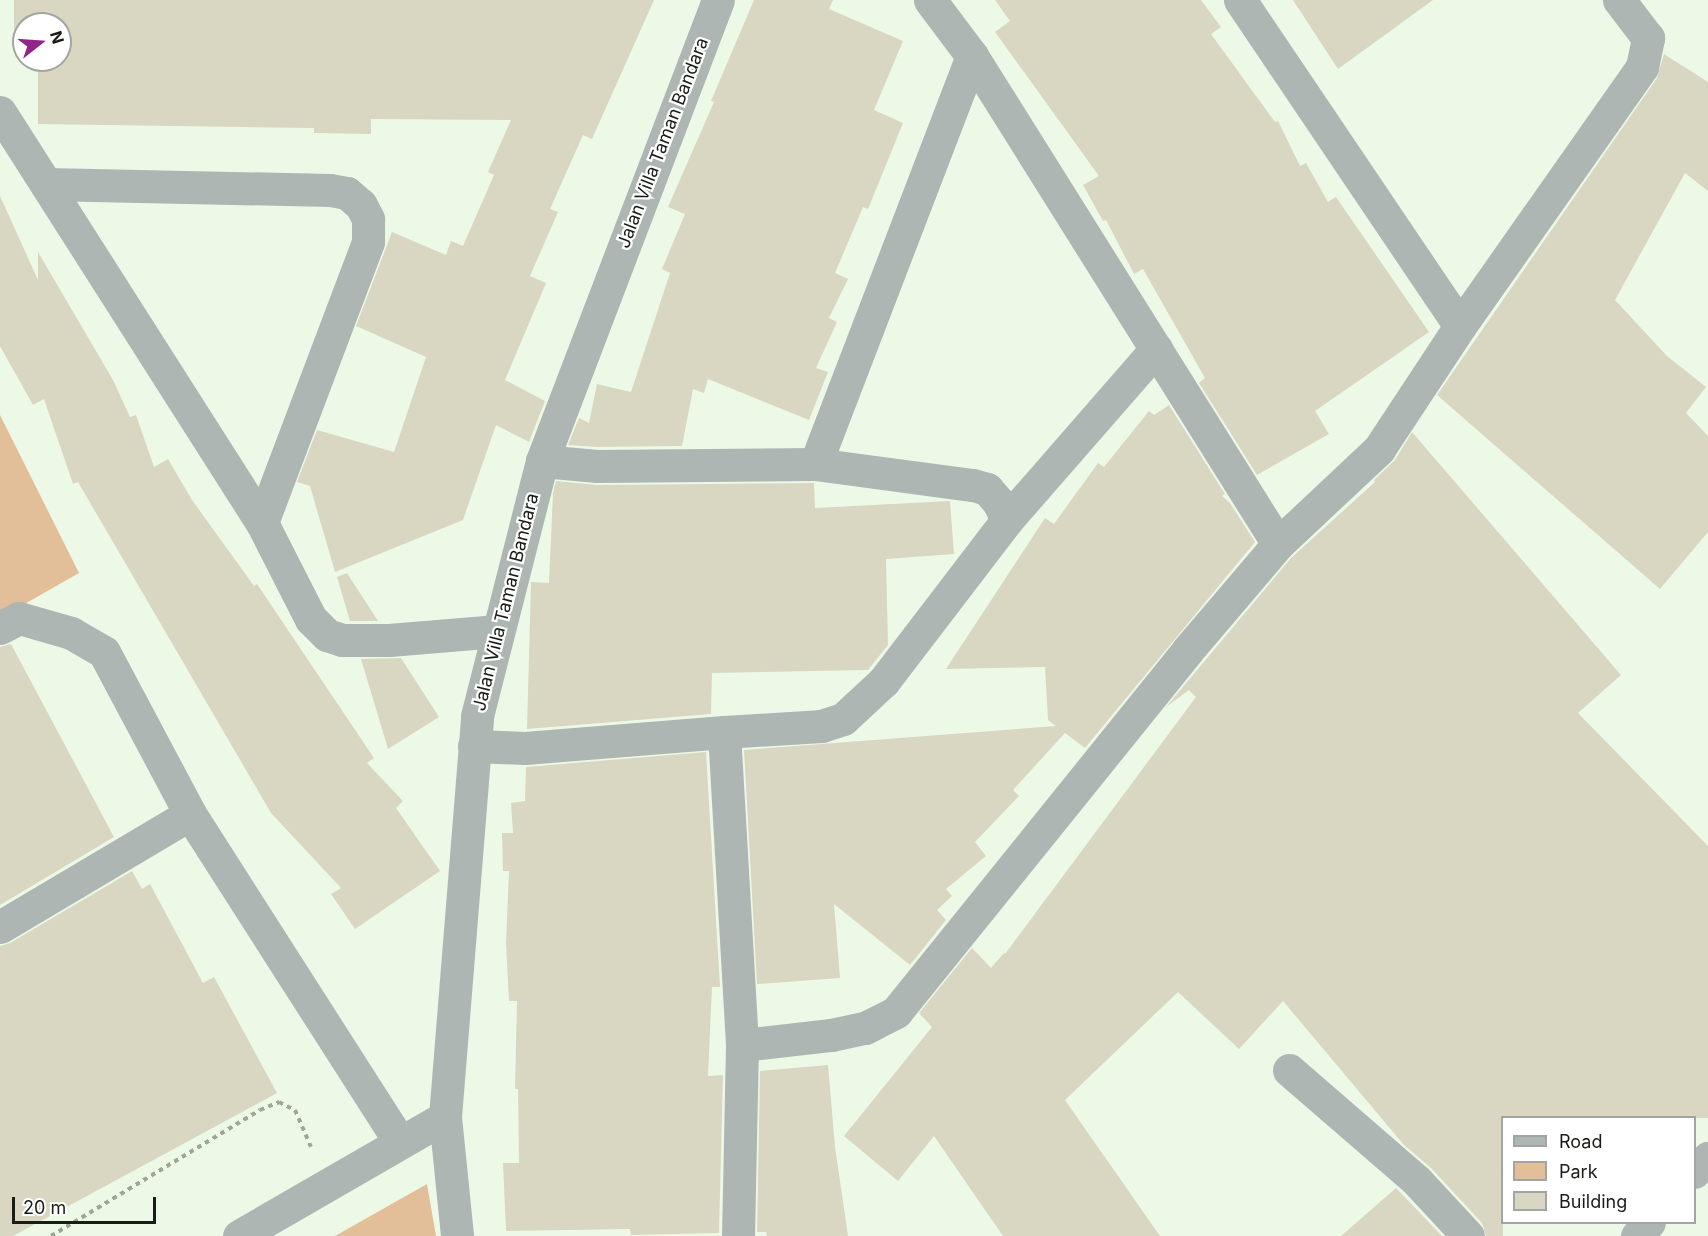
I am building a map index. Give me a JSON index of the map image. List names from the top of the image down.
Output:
{
  "streets": {
    "street": ["Jalan Villa Taman Bandara"]
  },
  "legend": ["Road", "Park", "Building"],
  "scale_bar": "20 m",
  "north": "right"
}
